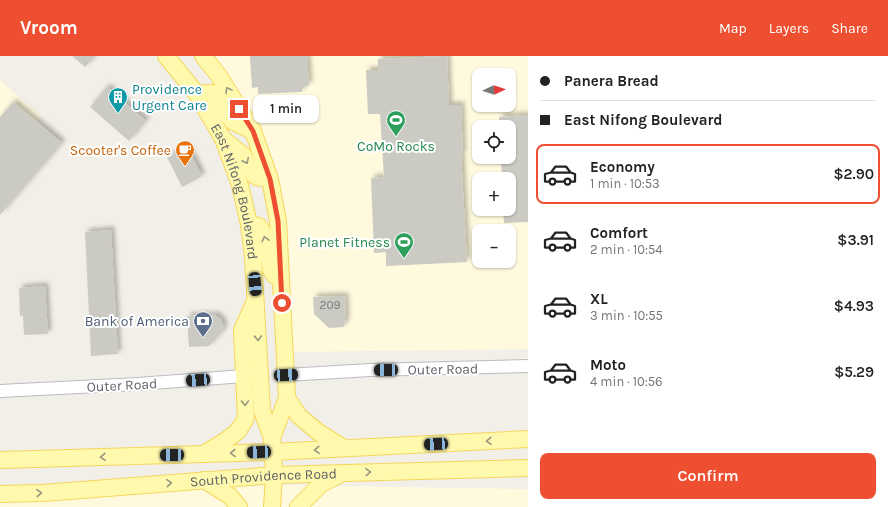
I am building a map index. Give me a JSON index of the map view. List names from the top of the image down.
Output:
{
  "streets": {
    "main road": ["East Nifong Boulevard", "South Providence Road"],
    "street": ["Outer Road"]
  },
  "crossings": [
    ["East Nifong Boulevard", "Outer Road"],
    ["East Nifong Boulevard", "South Providence Road"]
  ],
  "places": {
    "building": ["Providence Urgent Care"],
    "sports": ["CoMo Rocks", "Planet Fitness"],
    "cafe": ["Scooter's Coffee"],
    "bank": ["Bank of America"]
  },
  "house_numbers": ["209"],
  "north": "right",
  "page": {
    "header": "Vroom",
    "nav": ["Map", "Layers", "Share"],
    "banner": ["Panera Bread", "East Nifong Boulevard"],
    "map_buttons": ["+", "−"],
    "bubble": "1 min",
    "list": [
      {
        "name": "Economy",
        "note": "1 min · 10:53",
        "value": "$2.90"
      },
      {
        "name": "Comfort",
        "note": "2 min · 10:54",
        "value": "$3.91"
      },
      {
        "name": "XL",
        "note": "3 min · 10:55",
        "value": "$4.93"
      },
      {
        "name": "Moto",
        "note": "4 min · 10:56",
        "value": "$5.29"
      }
    ],
    "buttons": "Confirm"
  }
}
